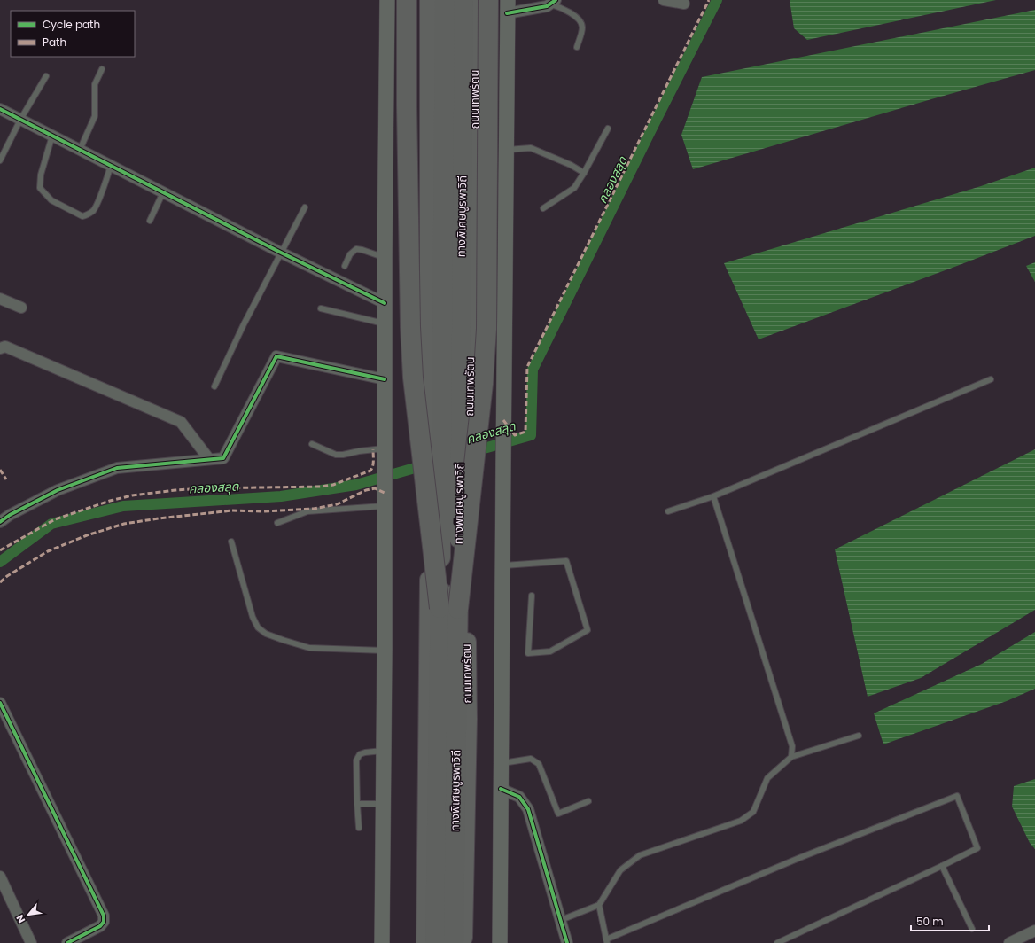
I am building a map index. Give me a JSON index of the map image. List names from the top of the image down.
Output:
{
  "streets": {
    "highway": ["ถนนเทพรัตน", "ทางพิเศษบูรพาวิถี"]
  },
  "water": ["คลองสลุด"],
  "legend": ["Cycle path", "Path"],
  "scale_bar": "50 m",
  "north": "bottom left"
}
